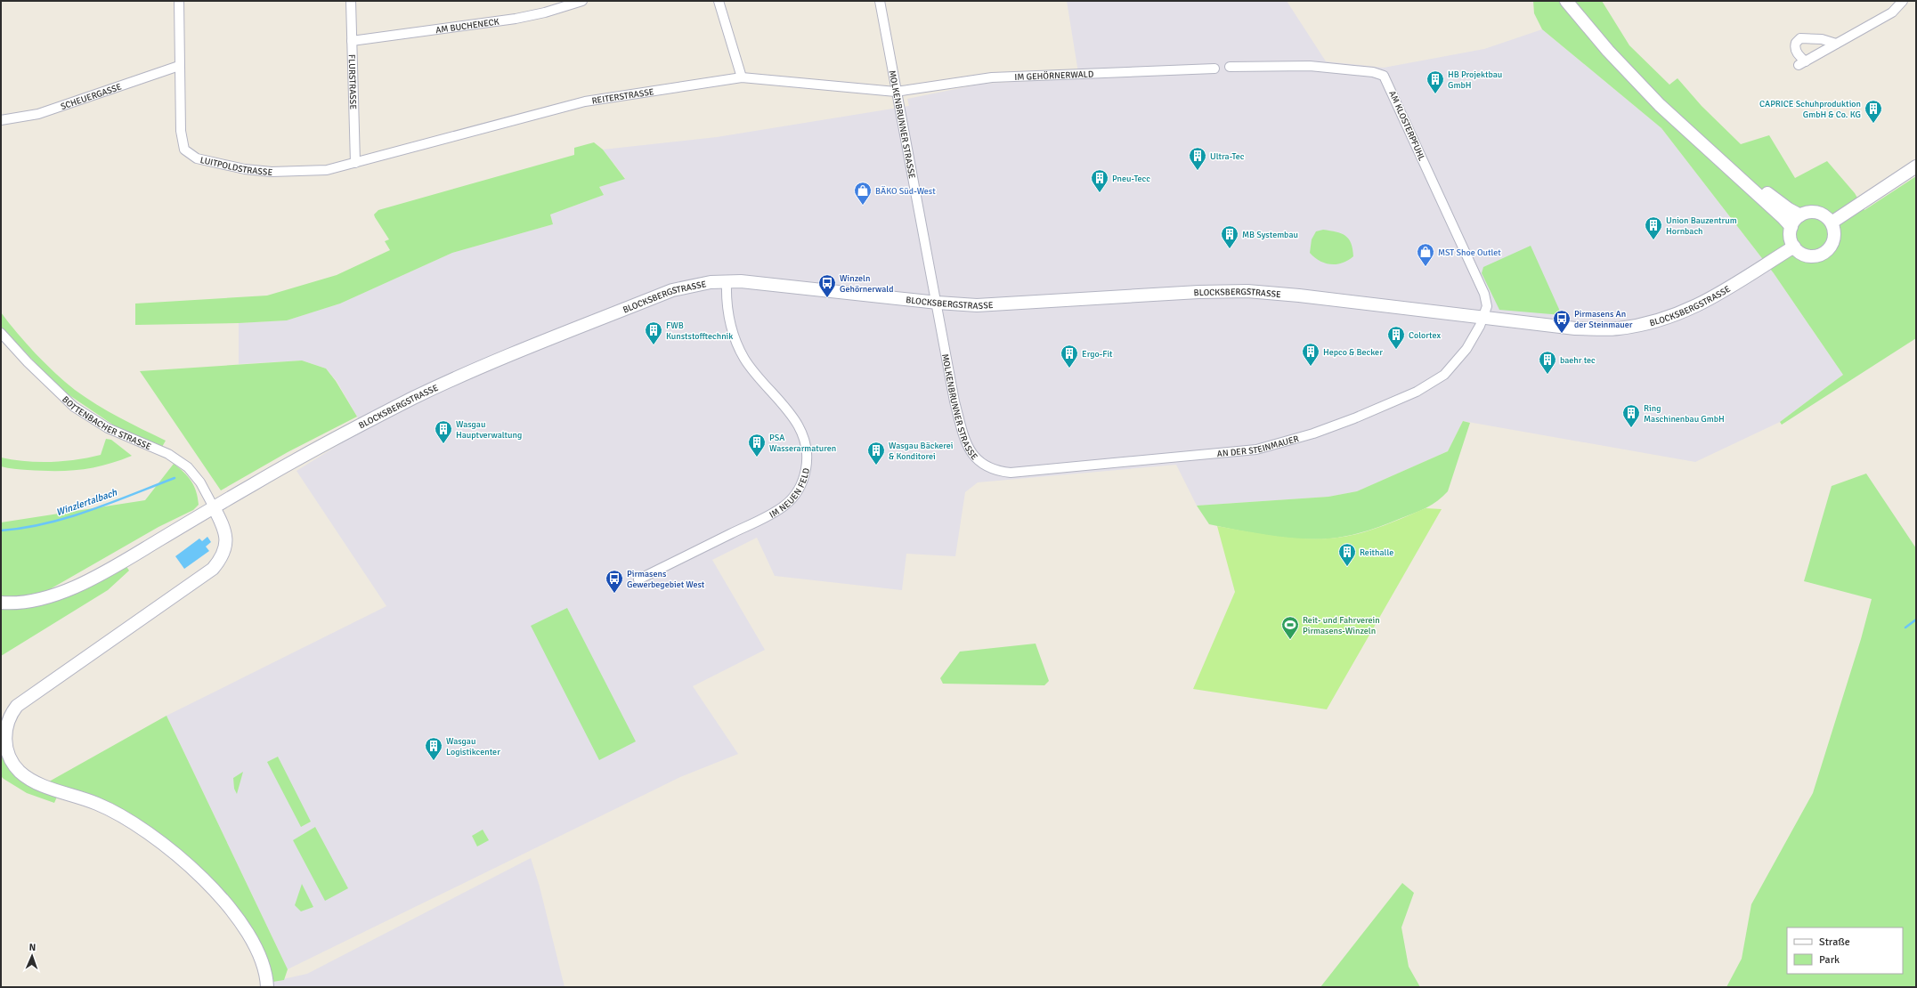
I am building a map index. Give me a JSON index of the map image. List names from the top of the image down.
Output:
{
  "streets": {
    "main road": ["BLOCKSBERGSTRASSE"],
    "street": [
      "AM BUCHENECK",
      "IM GEHÖRNERWALD",
      "FLURSTRASSE",
      "REITERSTRASSE",
      "SCHEUERGASSE",
      "MOLKENBRUNNER STRASSE",
      "AM KLOSTERPFUHL",
      "LUITPOLDSTRASSE",
      "BOTTENBACHER STRASSE",
      "AN DER STEINMAUER",
      "IM NEUEN FELD"
    ]
  },
  "crossings": [
    ["AM BUCHENECK", "FLURSTRASSE"],
    ["IM GEHÖRNERWALD", "REITERSTRASSE"],
    ["IM GEHÖRNERWALD", "MOLKENBRUNNER STRASSE"],
    ["FLURSTRASSE", "REITERSTRASSE"],
    ["FLURSTRASSE", "LUITPOLDSTRASSE"],
    ["REITERSTRASSE", "MOLKENBRUNNER STRASSE"],
    ["REITERSTRASSE", "LUITPOLDSTRASSE"],
    ["SCHEUERGASSE", "LUITPOLDSTRASSE"],
    ["MOLKENBRUNNER STRASSE", "BLOCKSBERGSTRASSE"],
    ["MOLKENBRUNNER STRASSE", "AN DER STEINMAUER"],
    ["AM KLOSTERPFUHL", "BLOCKSBERGSTRASSE"],
    ["AM KLOSTERPFUHL", "AN DER STEINMAUER"],
    ["BLOCKSBERGSTRASSE", "BOTTENBACHER STRASSE"],
    ["BLOCKSBERGSTRASSE", "AN DER STEINMAUER"],
    ["BLOCKSBERGSTRASSE", "IM NEUEN FELD"]
  ],
  "water": ["Winzlertalbach"],
  "places": {
    "building": [
      "HB Projektbau GmbH",
      "CAPRICE Schuhproduktion GmbH & Co. KG",
      "Ultra-Tec",
      "Pneu-Tecc",
      "Union Bauzentrum Hornbach",
      "MB Systembau",
      "FWB Kunststofftechnik",
      "Colortex",
      "Hepco & Becker",
      "Ergo-Fit",
      "baehr tec",
      "Ring Maschinenbau GmbH",
      "Wasgau Hauptverwaltung",
      "PSA Wasserarmaturen",
      "Wasgau Bäckerei & Konditorei",
      "Reithalle",
      "Wasgau Logistikcenter"
    ],
    "shop": ["BÄKO Süd-West", "MST Shoe Outlet"],
    "bus stop": ["Winzeln Gehörnerwald", "Pirmasens An der Steinmauer", "Pirmasens Gewerbegebiet West"],
    "sports": ["Reit- und Fahrverein Pirmasens-Winzeln"]
  },
  "legend": ["Straße", "Park"],
  "north": "top"
}
